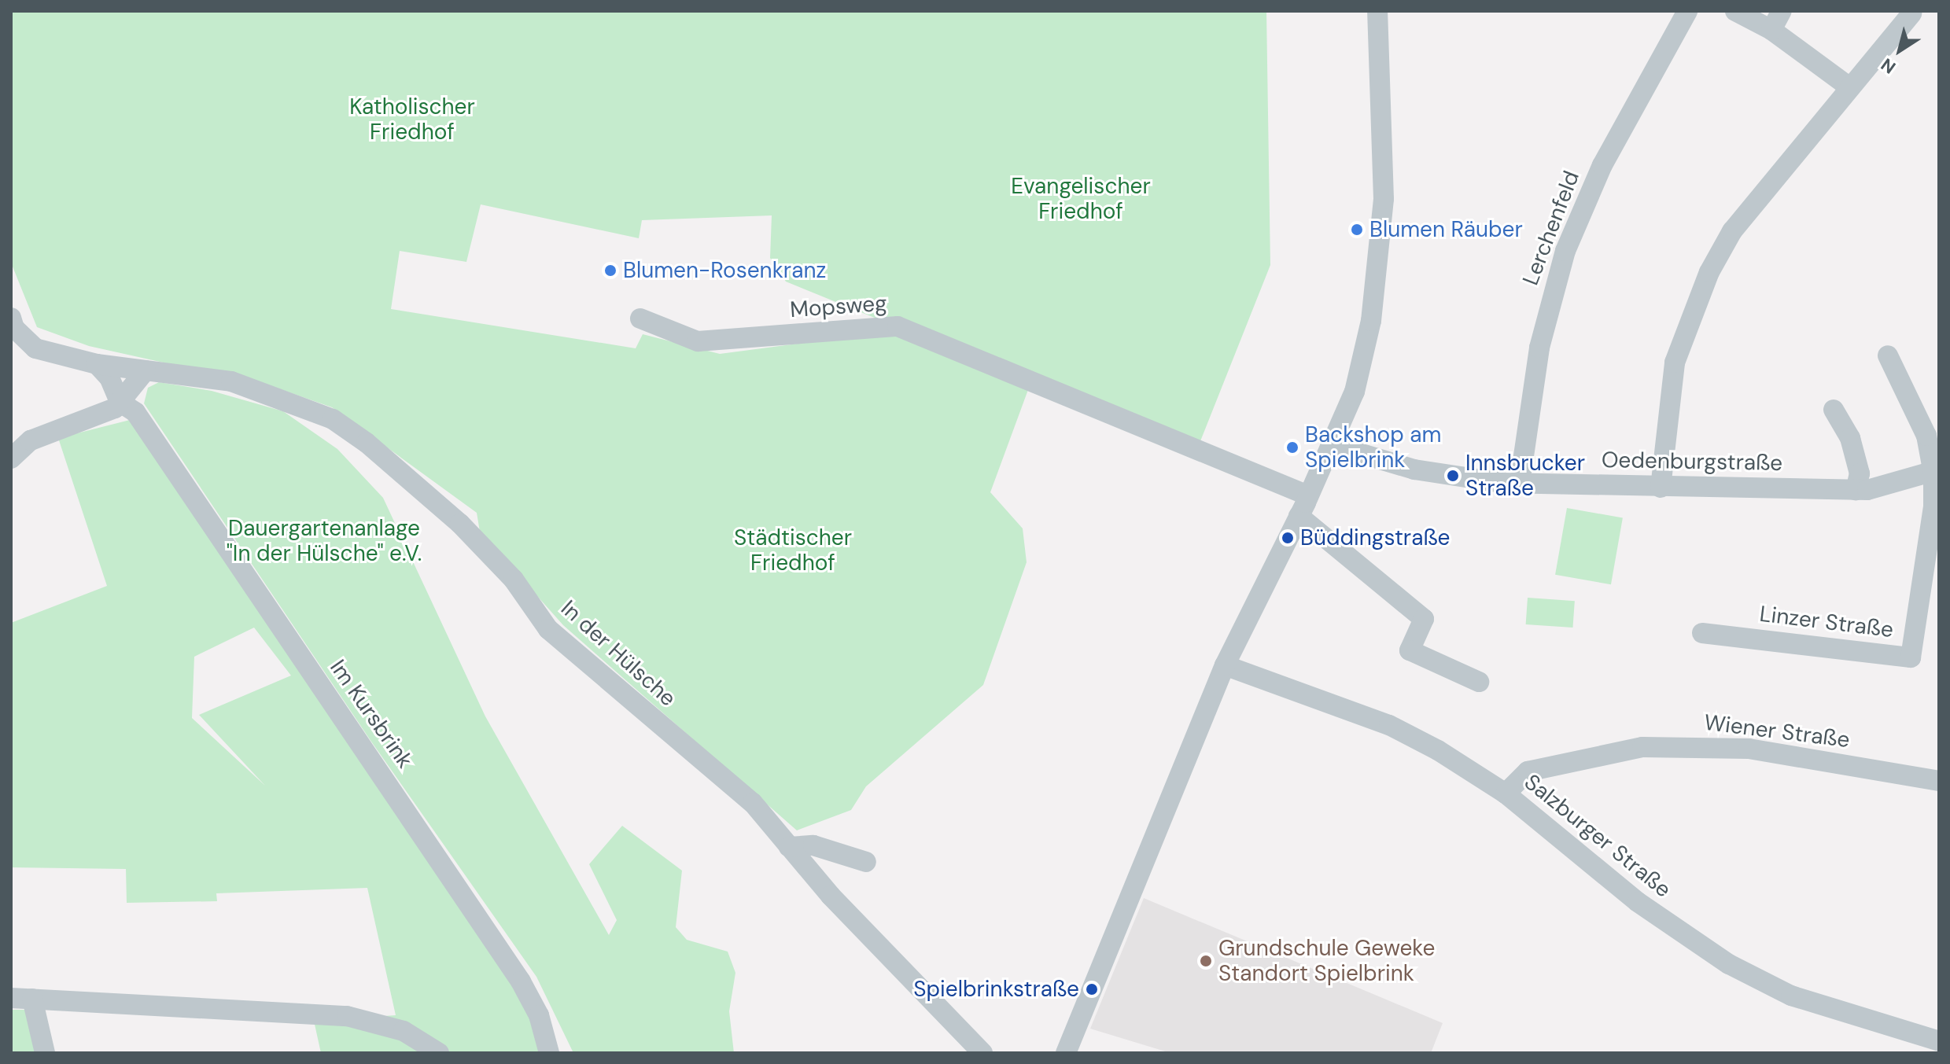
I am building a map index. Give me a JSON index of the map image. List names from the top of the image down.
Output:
{
  "streets": {
    "street": [
      "Lerchenfeld",
      "Mopsweg",
      "Oedenburgstraße",
      "Linzer Straße",
      "In der Hülsche",
      "Im Kursbrink",
      "Wiener Straße",
      "Salzburger Straße"
    ]
  },
  "crossings": [
    ["Lerchenfeld", "Oedenburgstraße"],
    ["Oedenburgstraße", "Linzer Straße"],
    ["Wiener Straße", "Salzburger Straße"]
  ],
  "parks": [
    "Katholischer Friedhof",
    "Evangelischer Friedhof",
    "Dauergartenanlage \"In der Hülsche\" e.V.",
    "Städtischer Friedhof"
  ],
  "places": [
    "Blumen Räuber",
    "Blumen-Rosenkranz",
    "Backshop am Spielbrink",
    "Innsbrucker Straße",
    "Büddingstraße",
    "Grundschule Geweke Standort Spielbrink",
    "Spielbrinkstraße"
  ],
  "north": "bottom left"
}
